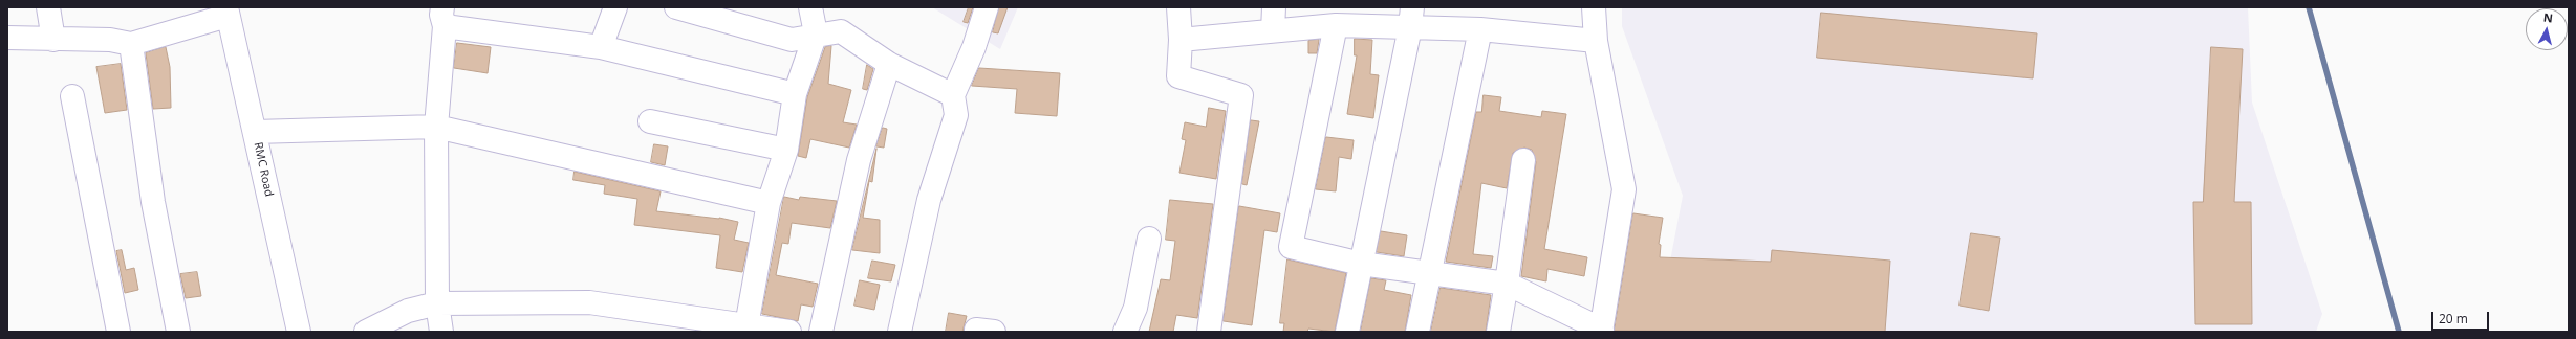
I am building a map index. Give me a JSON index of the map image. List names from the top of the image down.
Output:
{
  "streets": {
    "street": ["RMC Road"]
  },
  "scale_bar": "20 m",
  "north": "top"
}
